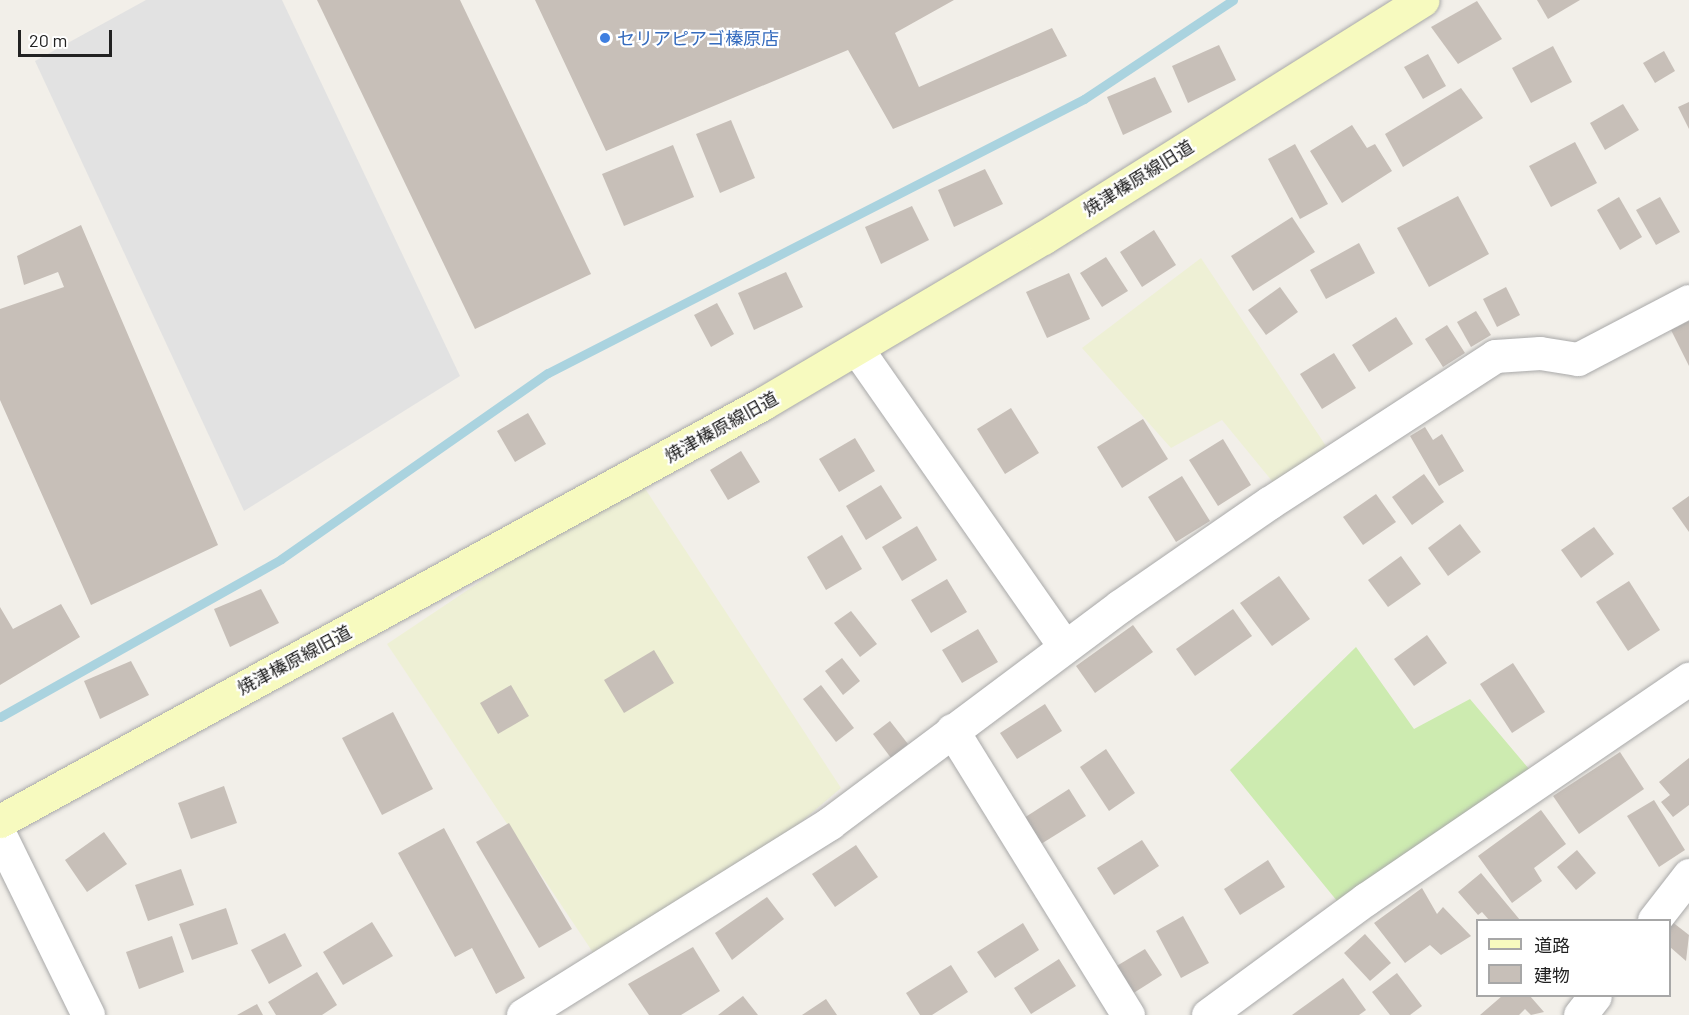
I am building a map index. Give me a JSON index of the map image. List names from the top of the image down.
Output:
{
  "streets": {
    "street": ["焼津榛原線旧道"]
  },
  "places": ["セリアピアゴ榛原店"],
  "legend": ["道路", "建物"],
  "scale_bar": "20 m"
}
